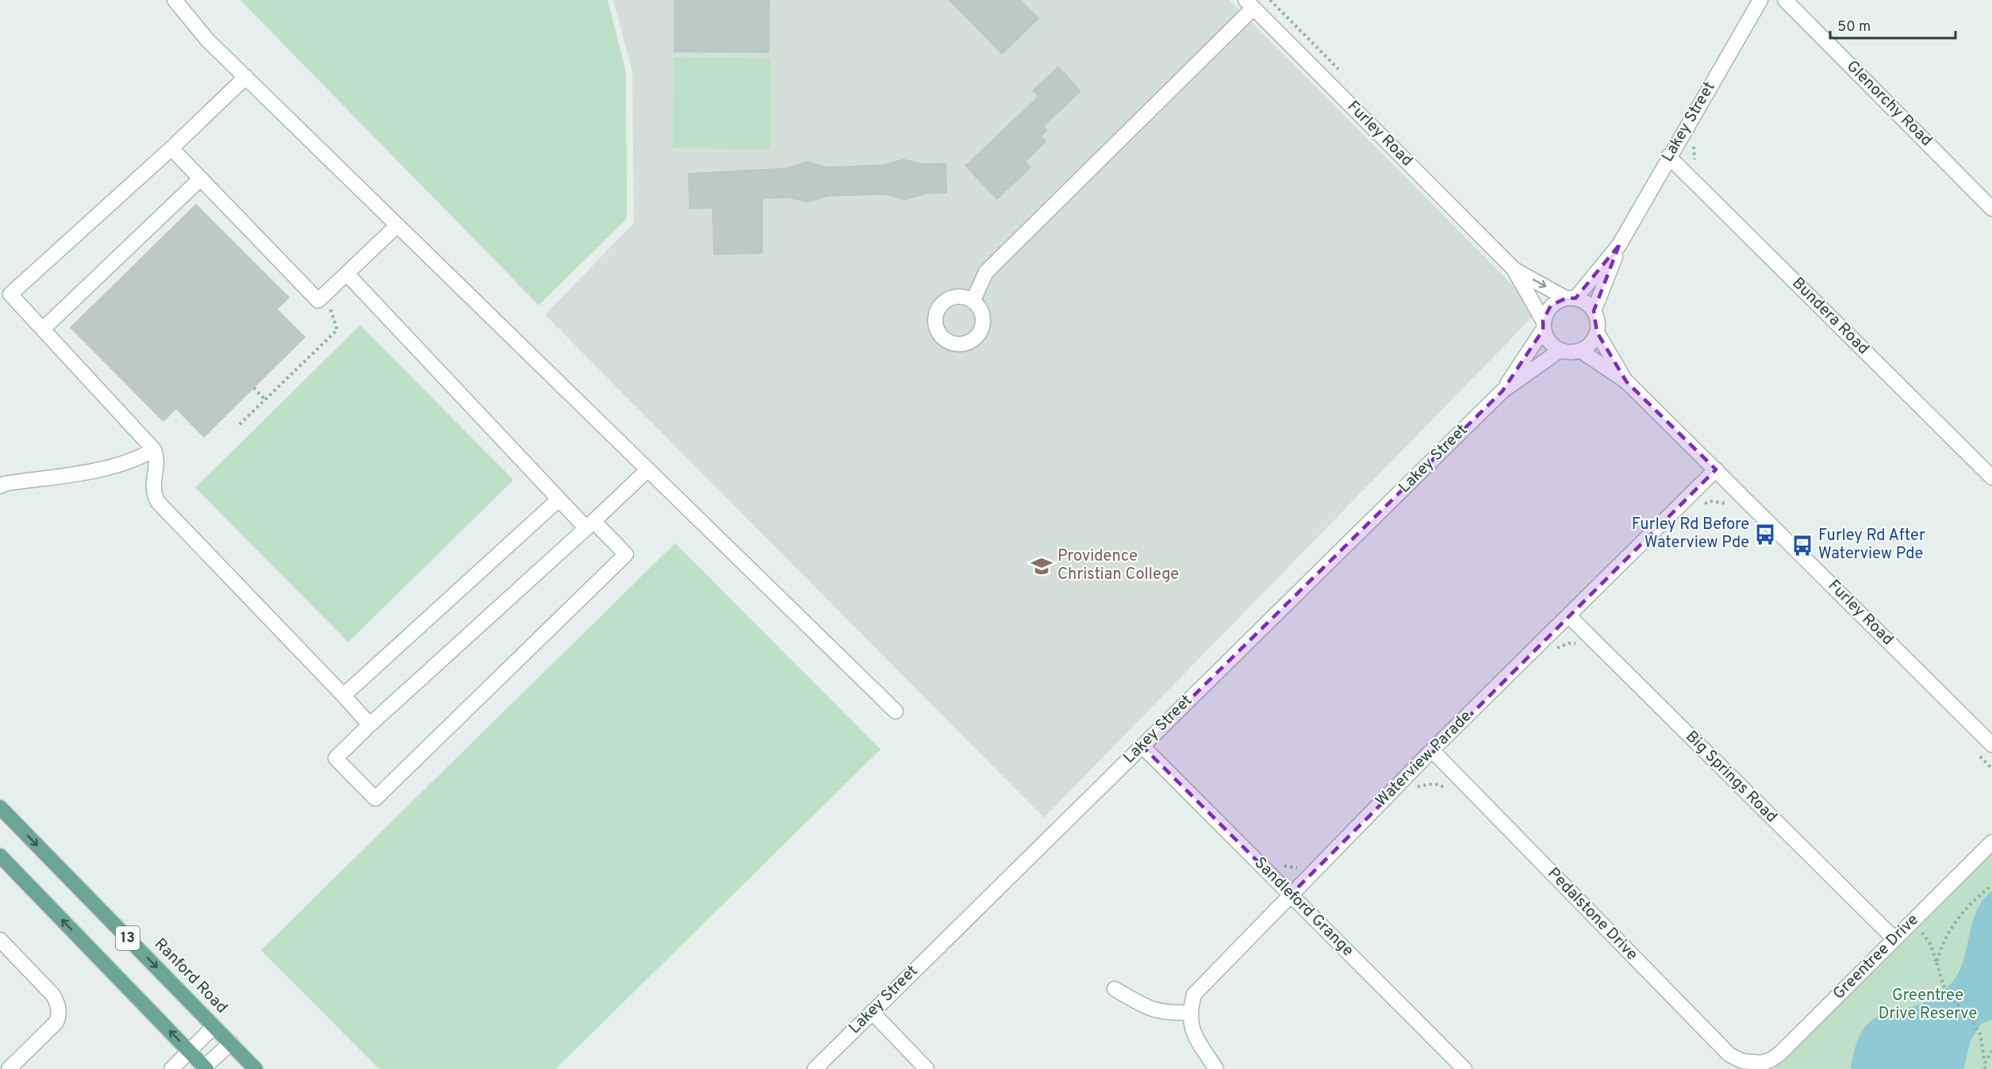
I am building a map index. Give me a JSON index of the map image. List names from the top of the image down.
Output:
{
  "streets": {
    "main road": ["13", "Ranford Road"],
    "street": [
      "Glenorchy Road",
      "Lakey Street",
      "Furley Road",
      "Bundera Road",
      "Waterview Parade",
      "Big Springs Road",
      "Sandleford Grange",
      "Pedalstone Drive",
      "Greentree Drive"
    ]
  },
  "crossings": [
    ["Lakey Street", "Furley Road"],
    ["Lakey Street", "Bundera Road"],
    ["Lakey Street", "Sandleford Grange"],
    ["Furley Road", "Waterview Parade"],
    ["Waterview Parade", "Big Springs Road"],
    ["Waterview Parade", "Sandleford Grange"],
    ["Waterview Parade", "Pedalstone Drive"],
    ["Big Springs Road", "Greentree Drive"],
    ["Pedalstone Drive", "Greentree Drive"]
  ],
  "parks": ["Greentree Drive Reserve"],
  "places": {
    "bus stop": ["Furley Rd Before Waterview Pde", "Furley Rd After Waterview Pde"],
    "school or university": ["Providence Christian College"]
  },
  "scale_bar": "50 m"
}
